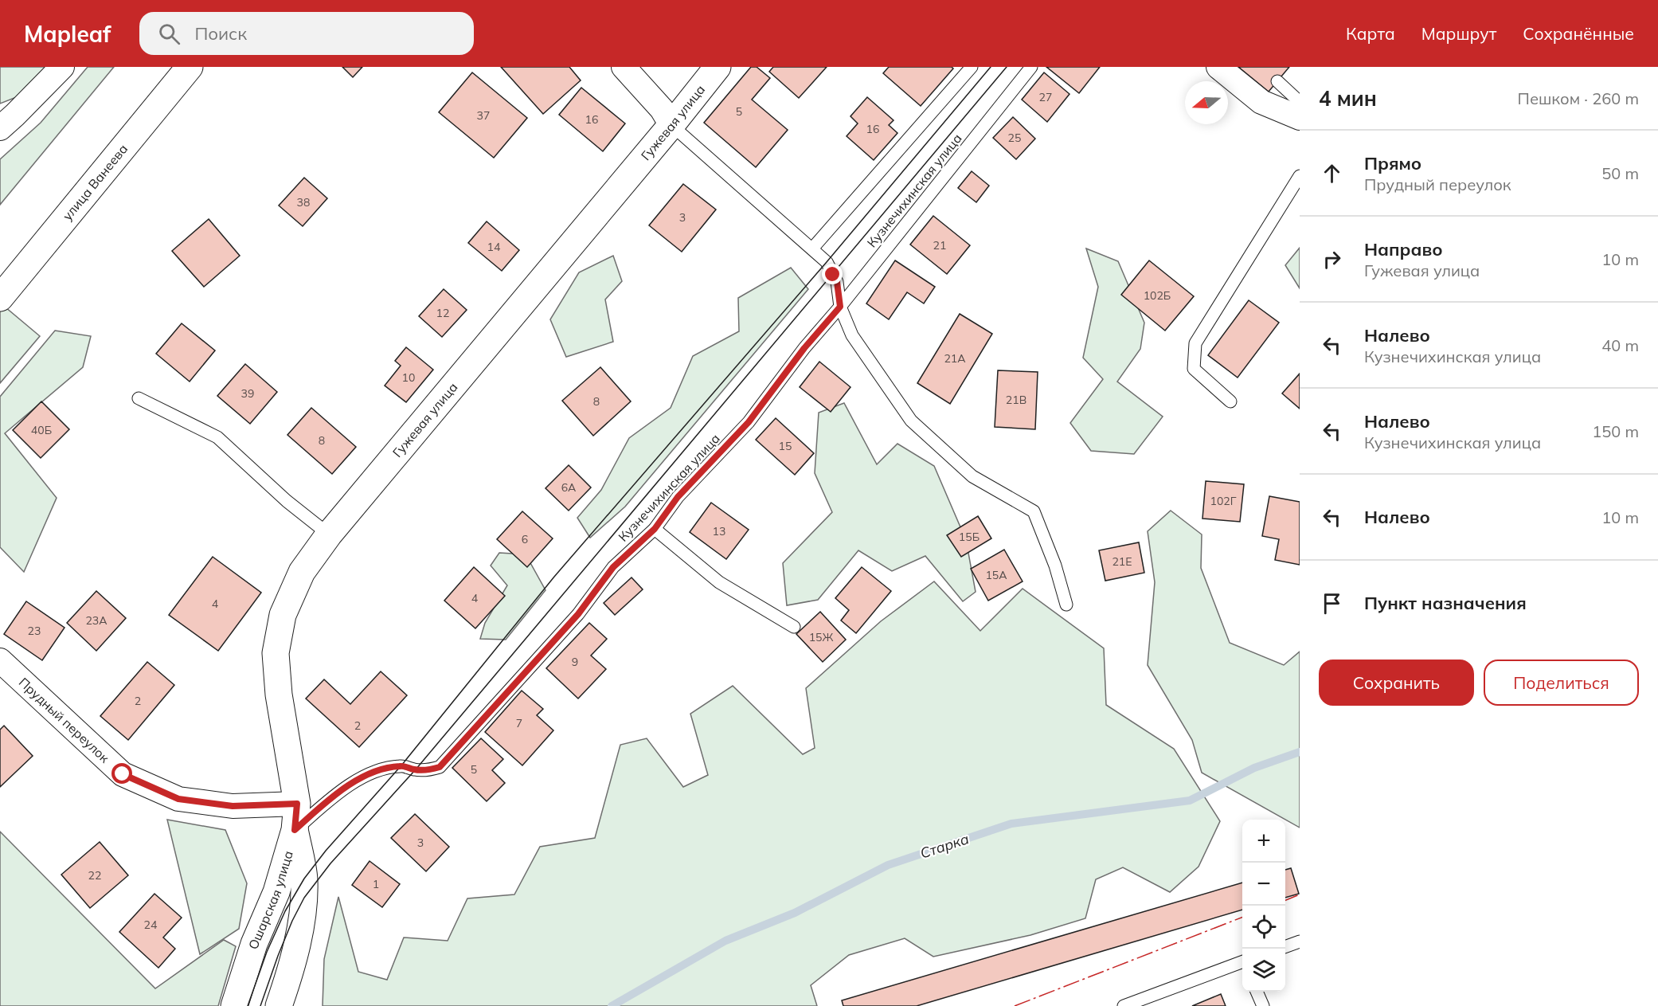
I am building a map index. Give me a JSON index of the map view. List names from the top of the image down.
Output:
{
  "streets": {
    "street": [
      "Гужевая улица",
      "улица Ванеева",
      "Прудный переулок",
      "Ошарская улица"
    ],
    "lane": ["Кузнечихинская улица"]
  },
  "crossings": [
    ["Гужевая улица", "Кузнечихинская улица"],
    ["Гужевая улица", "Прудный переулок"],
    ["Гужевая улица", "Ошарская улица"],
    ["Кузнечихинская улица", "Ошарская улица"]
  ],
  "water": ["Старка"],
  "house_numbers": [
    "27",
    "5",
    "37",
    "16",
    "16",
    "25",
    "38",
    "3",
    "21",
    "14",
    "102Б",
    "12",
    "21А",
    "10",
    "39",
    "21В",
    "8",
    "40Б",
    "8",
    "15",
    "6А",
    "102Г",
    "13",
    "15Б",
    "6",
    "21Е",
    "15А",
    "4",
    "4",
    "23А",
    "23",
    "15Ж",
    "9",
    "2",
    "7",
    "2",
    "5",
    "3",
    "22",
    "1",
    "24"
  ],
  "north": "left",
  "page": {
    "header": "Mapleaf",
    "search": "Поиск",
    "nav": ["Карта", "Маршрут", "Сохранённые"],
    "heading": ["4 мин", "Пешком · 260 m"],
    "list": [
      ["Прямо", "Прудный переулок", "50 m"],
      ["Направо", "Гужевая улица", "10 m"],
      ["Налево", "Кузнечихинская улица", "40 m"],
      ["Налево", "Кузнечихинская улица", "150 m"],
      ["Налево", "10 m"],
      "Пункт назначения"
    ],
    "buttons": ["Сохранить", "Поделиться"],
    "map_buttons": ["+", "−"]
  }
}
